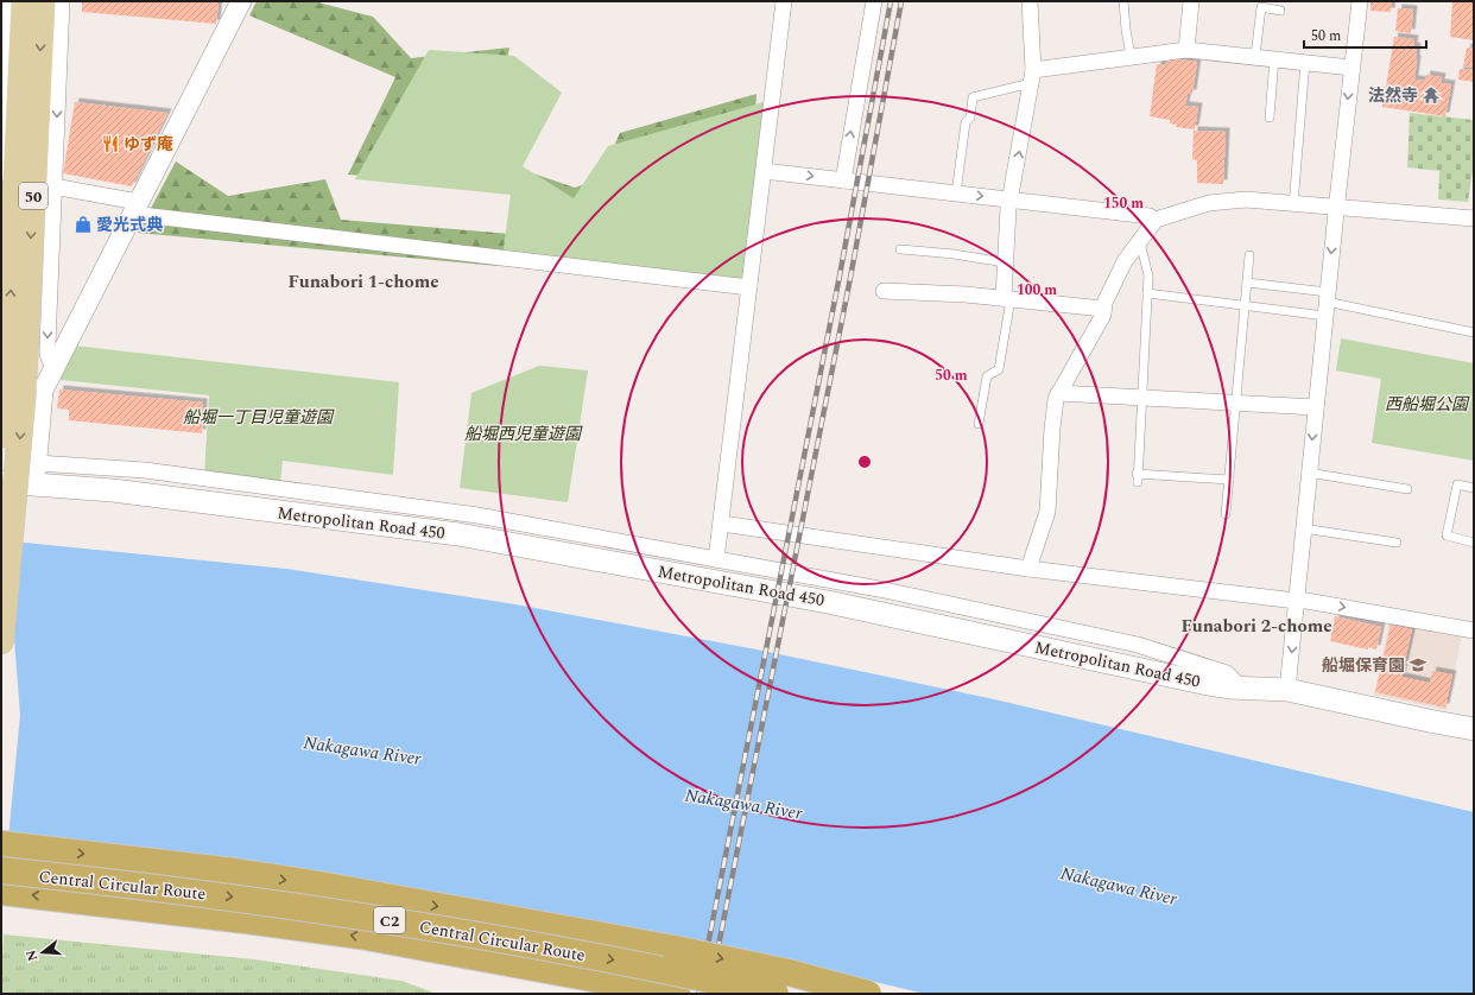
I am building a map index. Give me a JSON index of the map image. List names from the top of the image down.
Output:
{
  "streets": {
    "highway": ["Central Circular Route", "C2"],
    "main road": ["50", "Metropolitan Road 450"]
  },
  "districts": ["Funabori 1-chome", "Funabori 2-chome"],
  "water": ["Nakagawa River"],
  "parks": ["西船堀公園", "船堀一丁目児童遊園", "船堀西児童遊園"],
  "places": {
    "temple": ["法然寺"],
    "restaurant": ["ゆず庵"],
    "shop": ["愛光式典"],
    "school or university": ["船堀保育園"]
  },
  "scale_bar": "50 m",
  "north": "left",
  "rings": ["150 m", "100 m", "50 m"]
}
